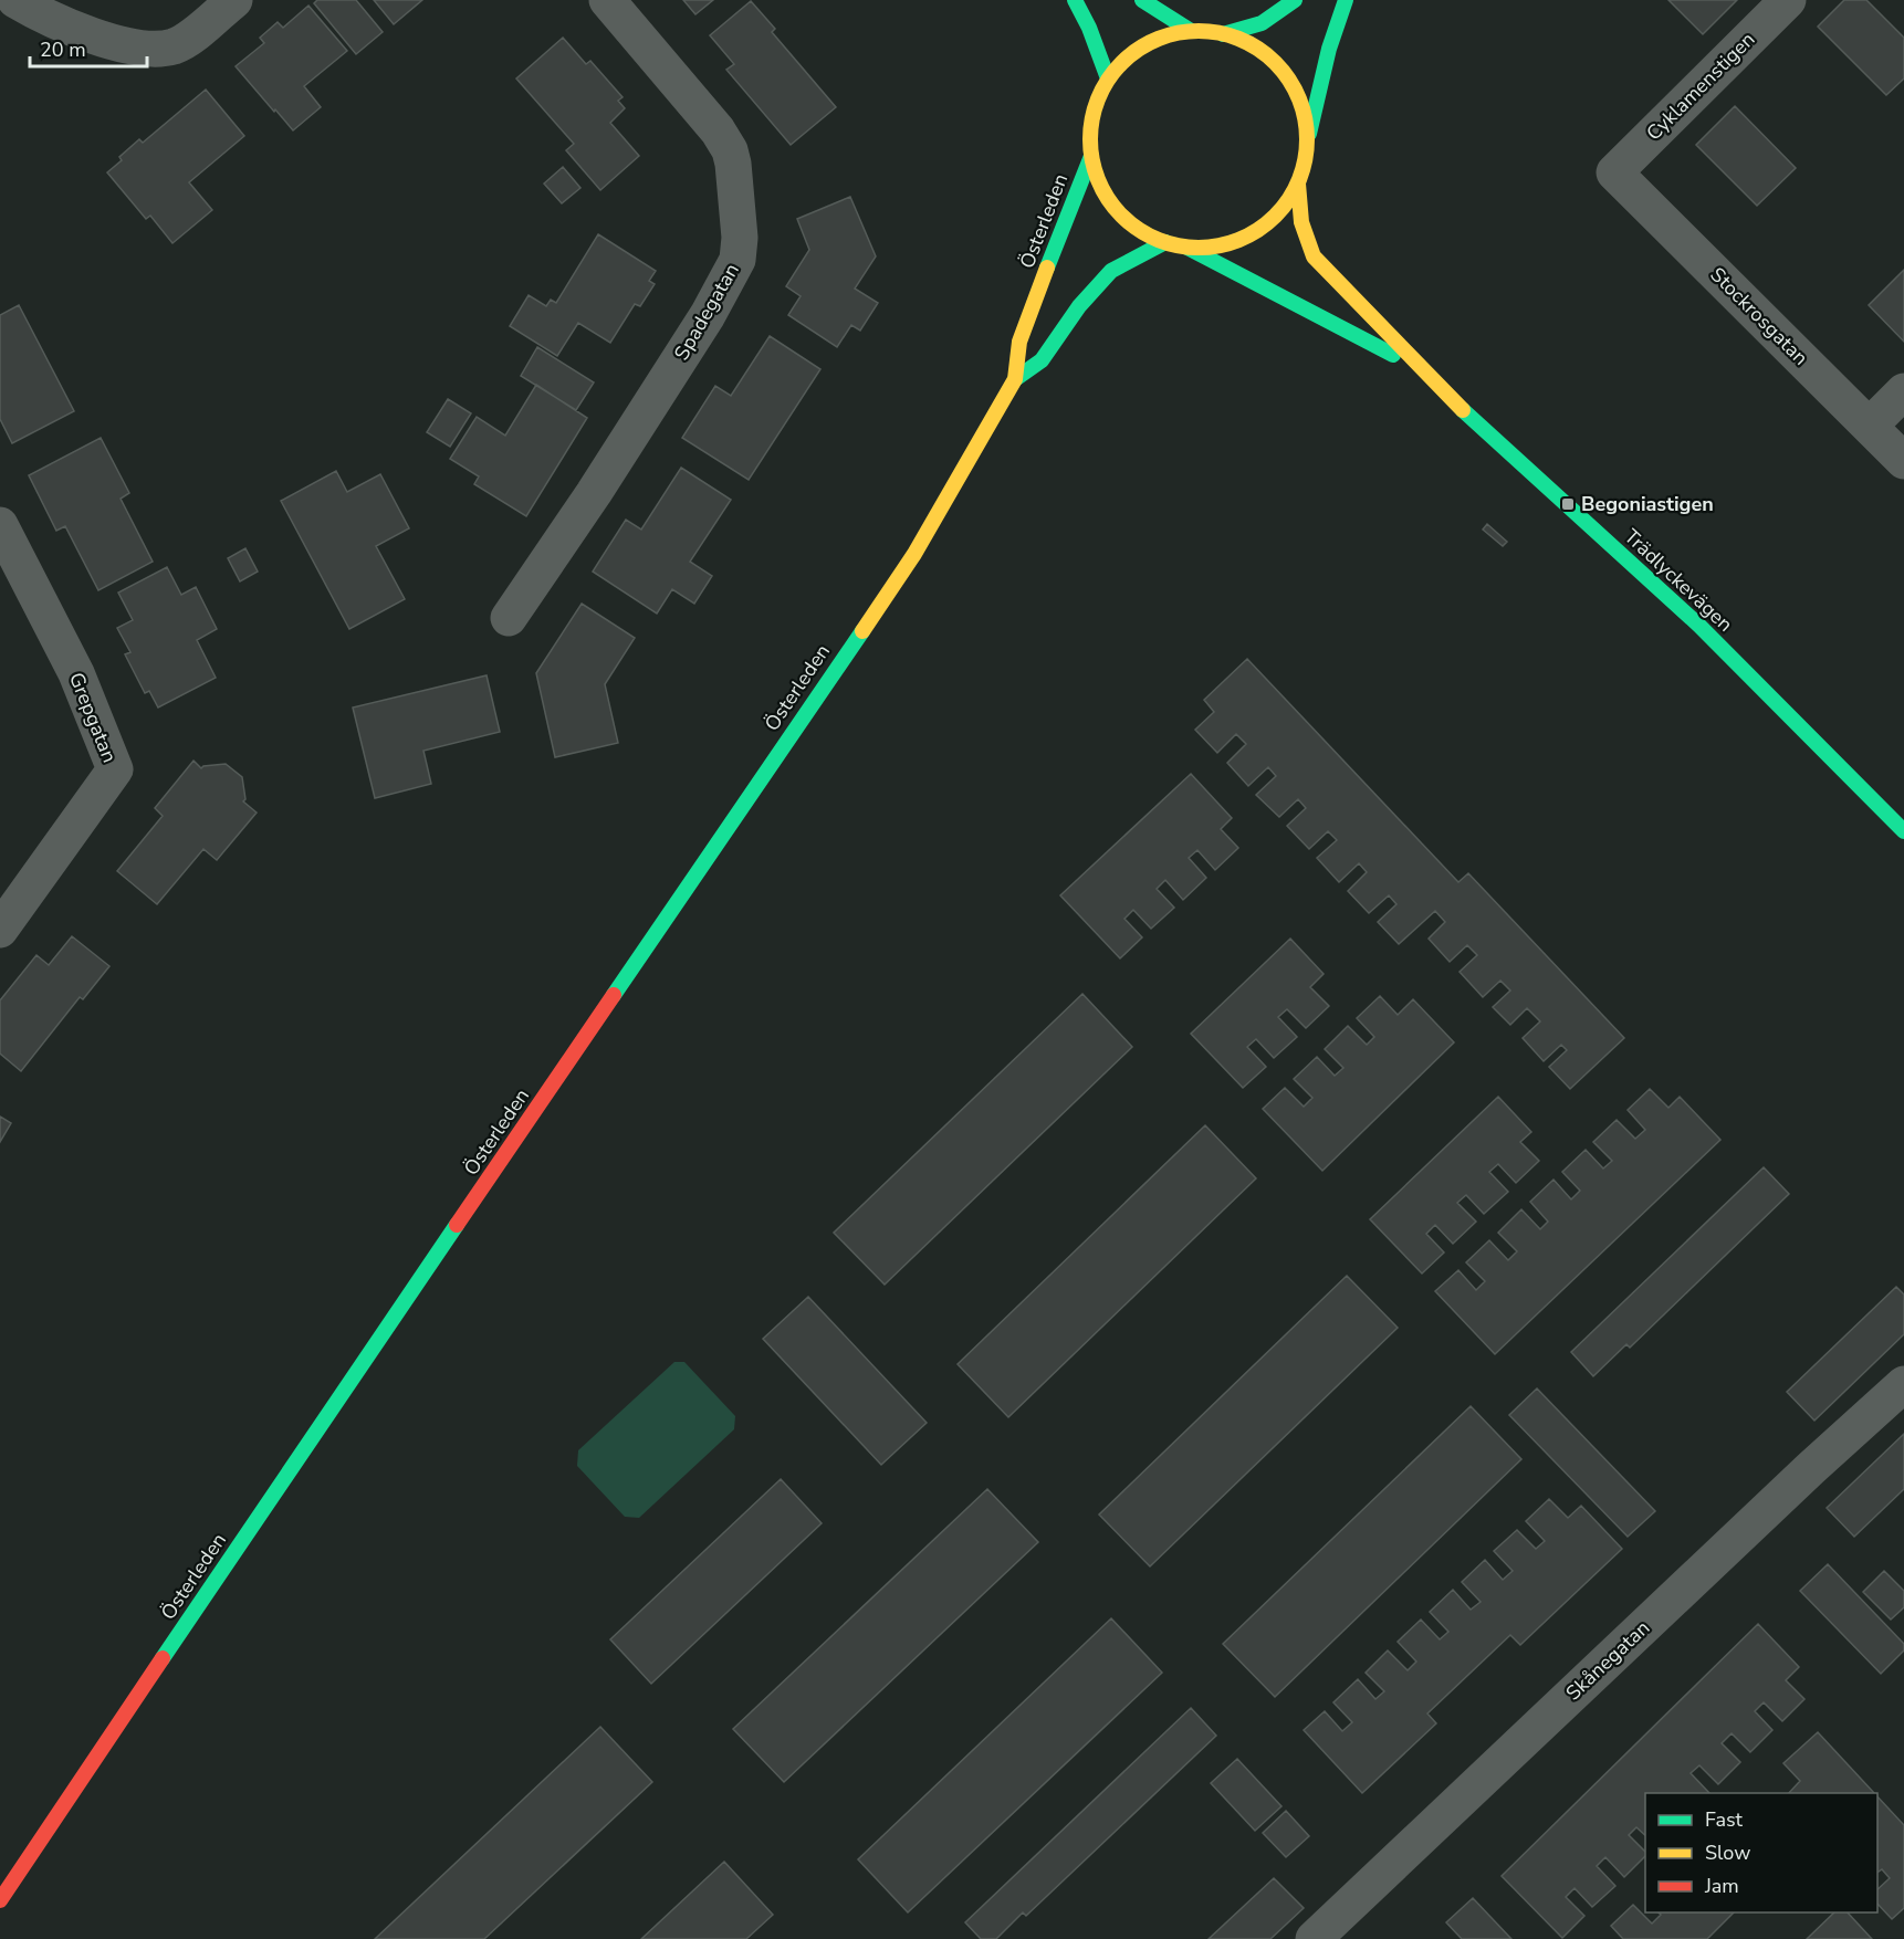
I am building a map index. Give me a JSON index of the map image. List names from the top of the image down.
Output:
{
  "streets": {
    "main road": ["Österleden", "Trädlyckevägen"],
    "street": [
      "Cyklamenstigen",
      "Spadegatan",
      "Stockrosgatan",
      "Grepgatan",
      "Skånegatan"
    ]
  },
  "crossings": [
    ["Cyklamenstigen", "Stockrosgatan"],
    ["Österleden", "Trädlyckevägen"]
  ],
  "places": {
    "transit": ["Begoniastigen"]
  },
  "legend": ["Fast", "Slow", "Jam"],
  "scale_bar": "20 m"
}
